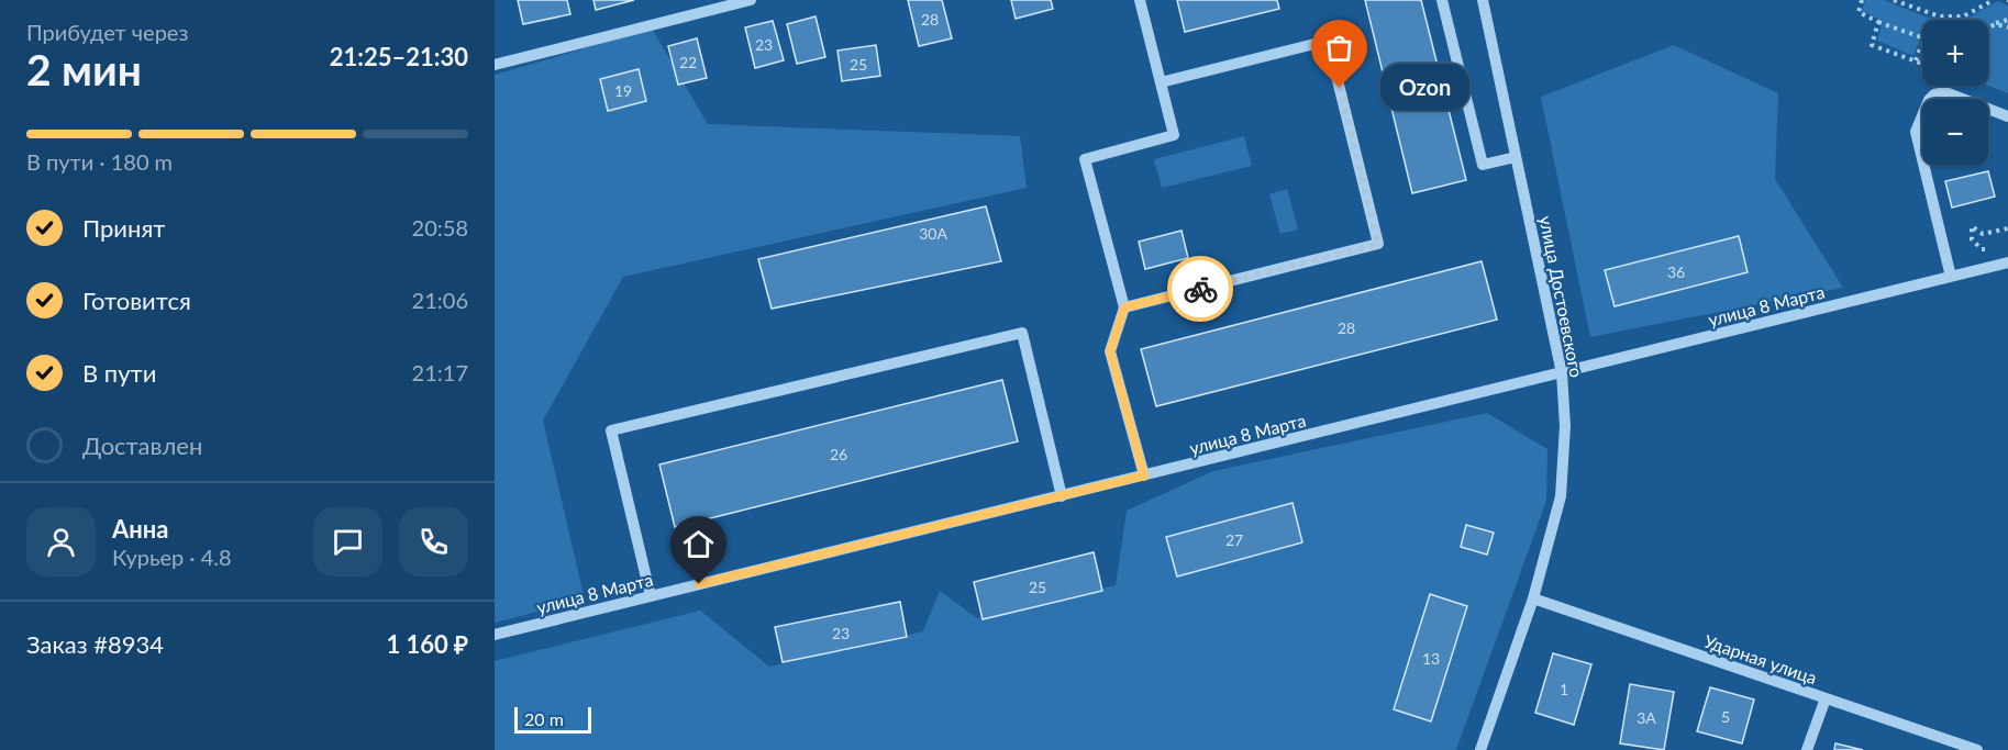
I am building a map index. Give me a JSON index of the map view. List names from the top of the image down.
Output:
{
  "streets": {
    "street": ["улица Достоевского", "улица 8 Марта", "Ударная улица"]
  },
  "crossings": [
    ["улица Достоевского", "улица 8 Марта"],
    ["улица Достоевского", "Ударная улица"]
  ],
  "places": ["Ozon"],
  "house_numbers": [
    "28",
    "23",
    "22",
    "25",
    "19",
    "30А",
    "36",
    "28",
    "26",
    "27",
    "25",
    "23",
    "13",
    "1",
    "5",
    "3А"
  ],
  "scale_bar": "20 m",
  "page": {
    "heading": ["2 мин", "Прибудет через", "21:25–21:30"],
    "panel": [
      "Анна",
      "Курьер · 4.8",
      "Заказ #8934",
      "1 160 ₽"
    ],
    "map_buttons": ["+", "−"],
    "bubble": "Ozon",
    "bar": "В пути · 180 m",
    "list": [
      ["Принят", "20:58"],
      ["Готовится", "21:06"],
      ["В пути", "21:17"],
      "Доставлен"
    ],
    "scale": "20 m"
  }
}
